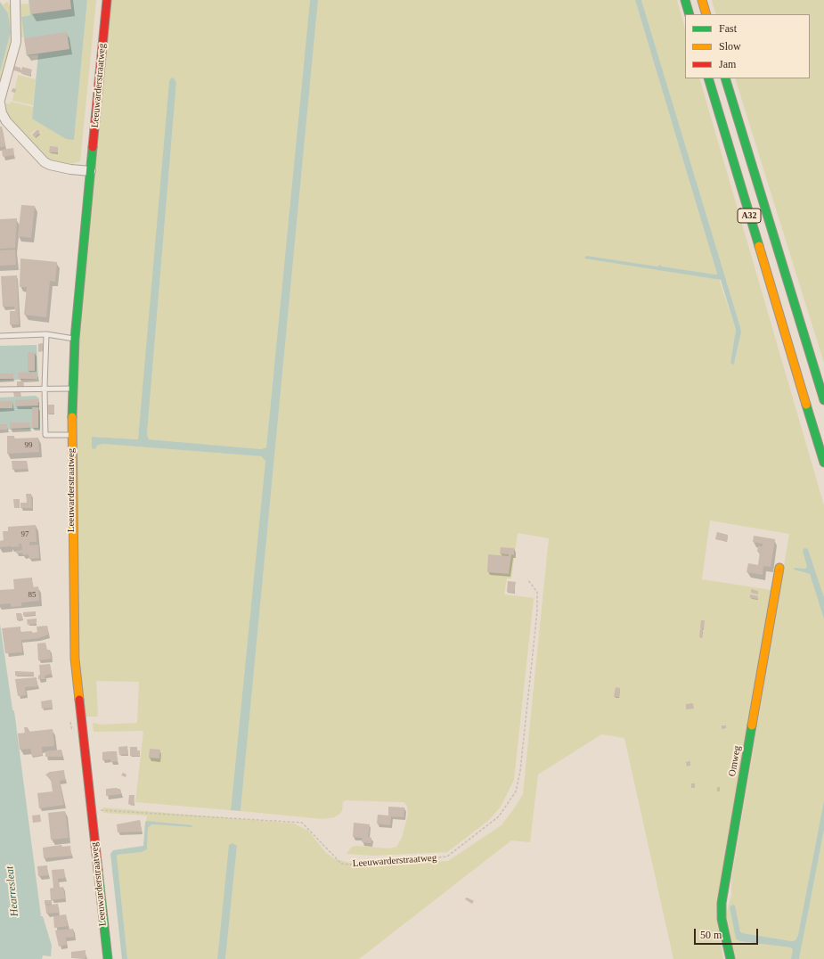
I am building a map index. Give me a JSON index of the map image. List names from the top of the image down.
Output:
{
  "streets": {
    "main road": ["Leeuwarderstraatweg", "A32", "Omweg"]
  },
  "water": ["Hearresleat"],
  "house_numbers": ["99", "97", "85"],
  "legend": ["Fast", "Slow", "Jam"],
  "scale_bar": "50 m"
}
